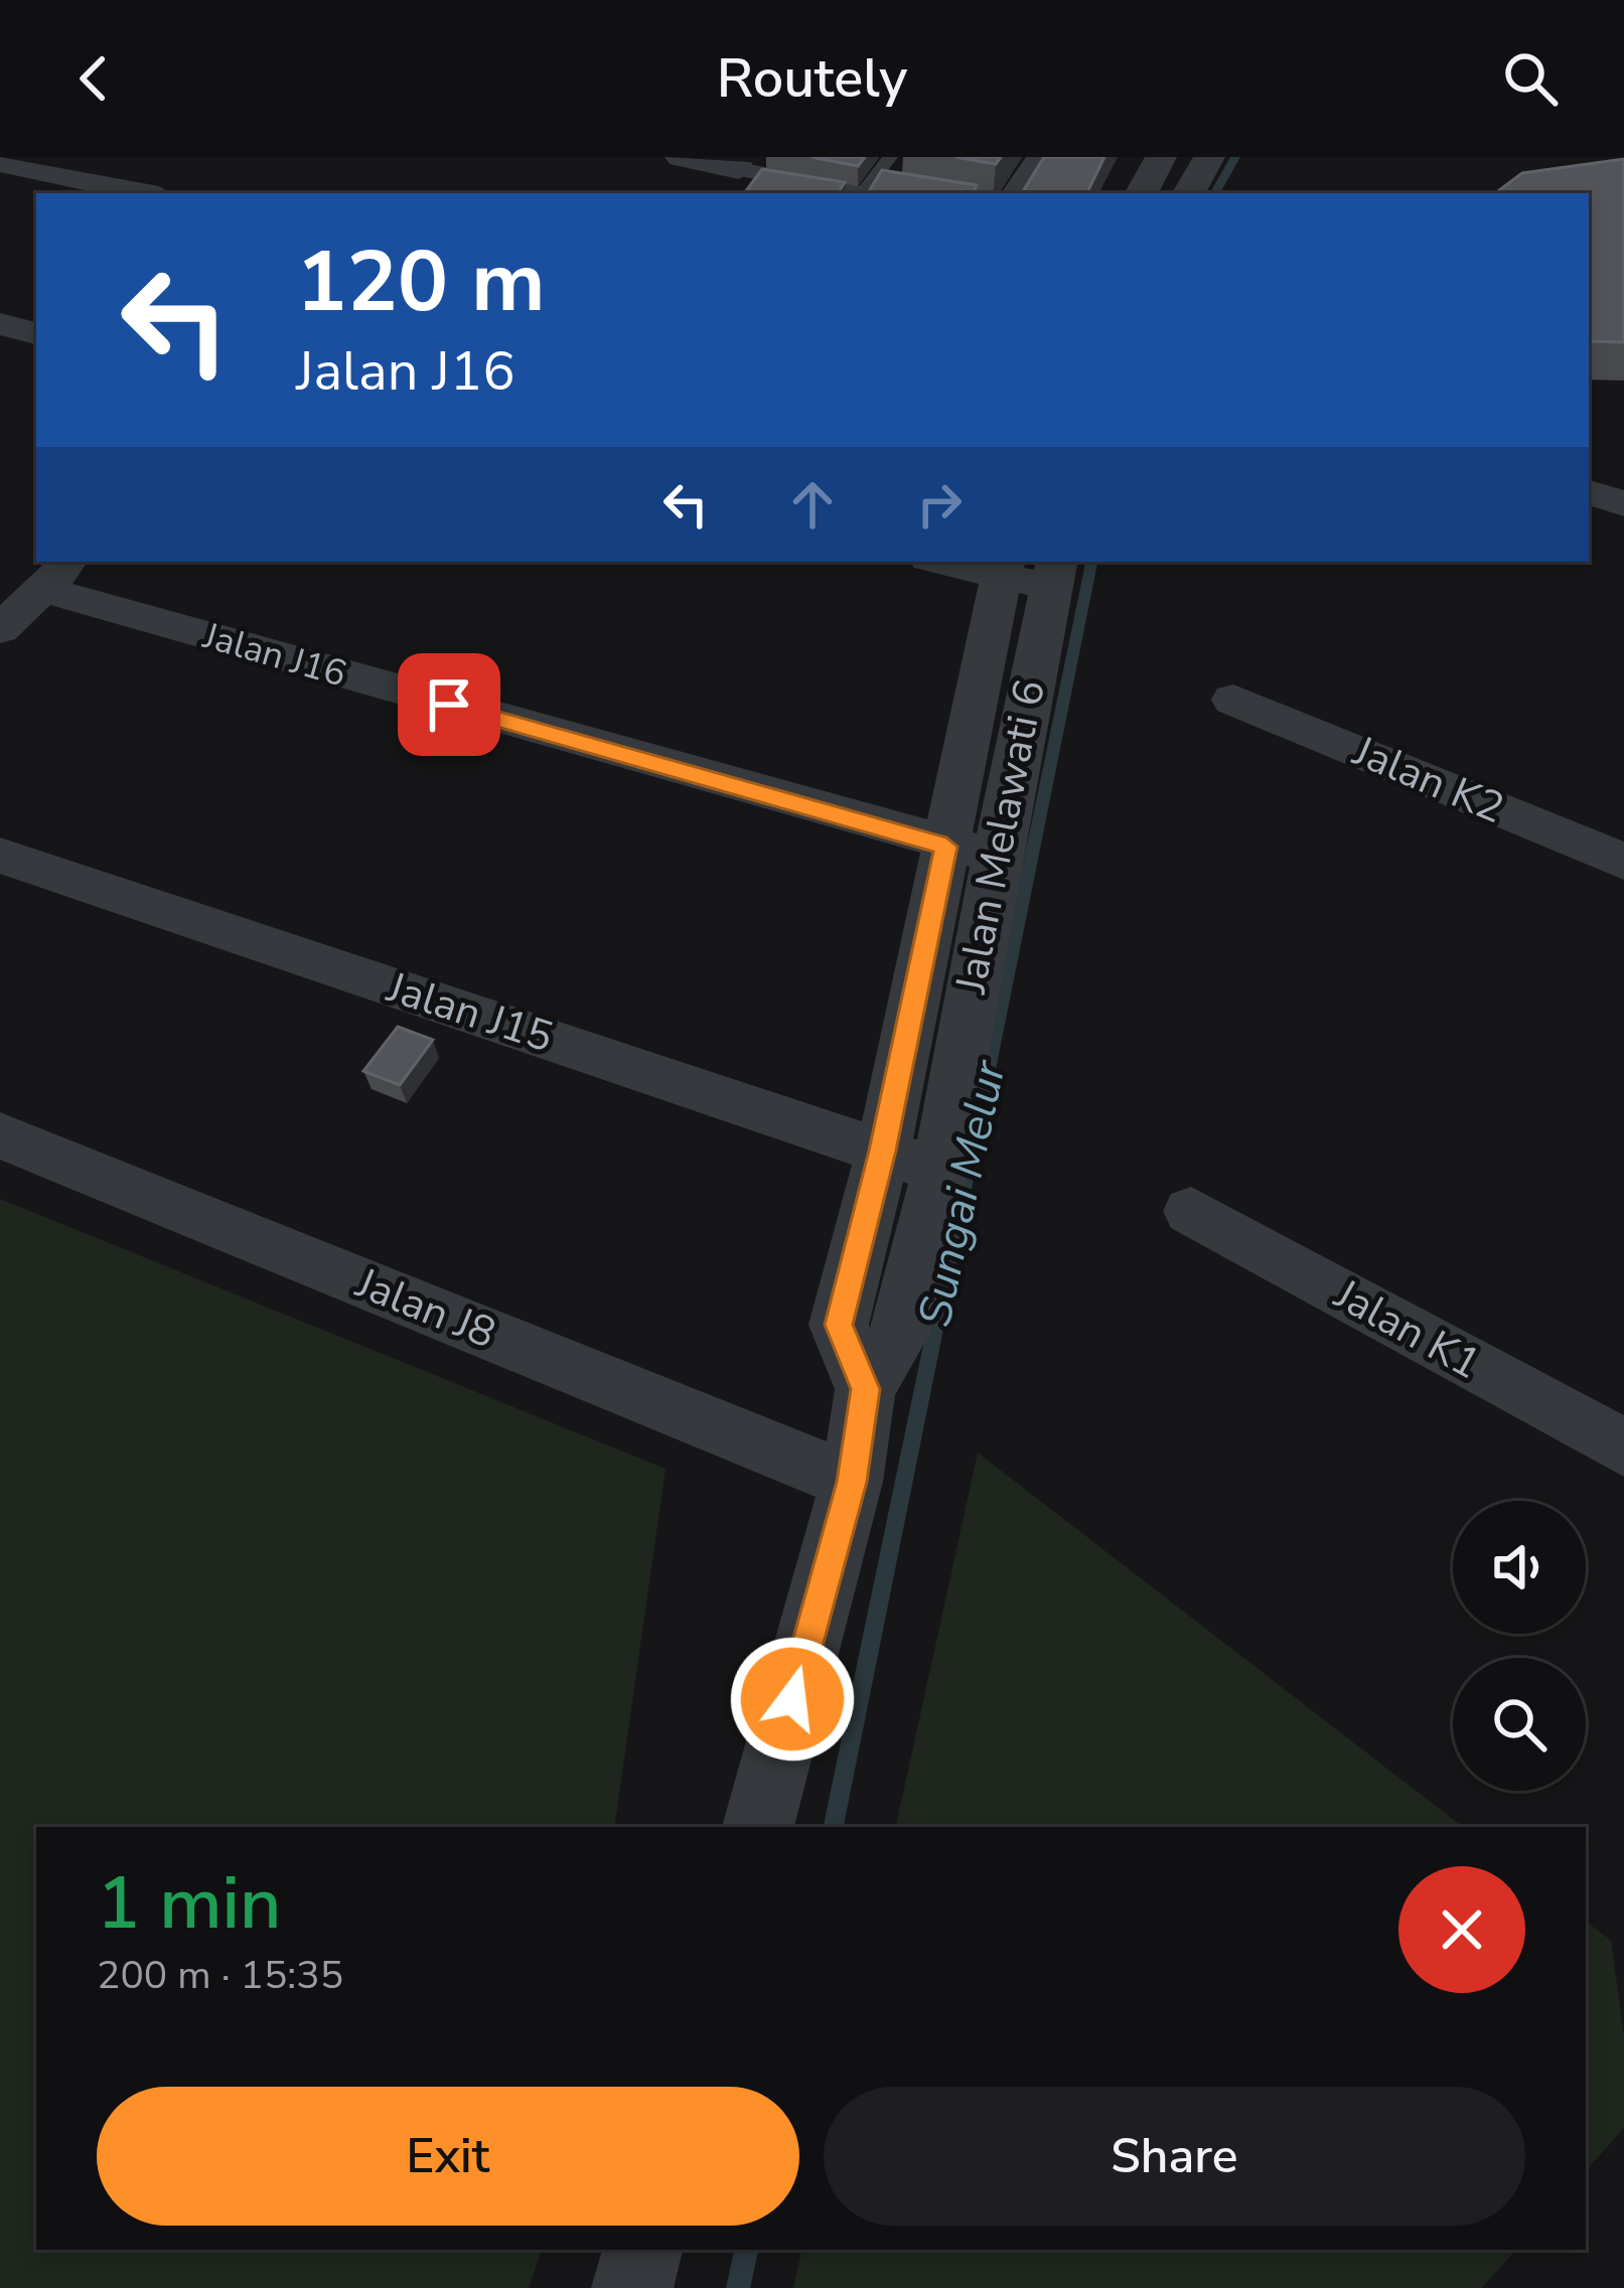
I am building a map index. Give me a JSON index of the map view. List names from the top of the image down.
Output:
{
  "streets": {
    "street": [
      "Jalan J16",
      "Jalan K2",
      "Jalan Melawati 6",
      "Jalan J15",
      "Jalan J8",
      "Jalan K1"
    ]
  },
  "crossings": [
    ["Jalan J16", "Jalan Melawati 6"],
    ["Jalan Melawati 6", "Jalan J15"],
    ["Jalan Melawati 6", "Jalan J8"]
  ],
  "water": ["Sungai Melur"],
  "page": {
    "header": "Routely",
    "turn": ["120 m", "Jalan J16"],
    "heading": ["1 min", "200 m · 15:35"],
    "buttons": ["Exit", "Share"]
  }
}
